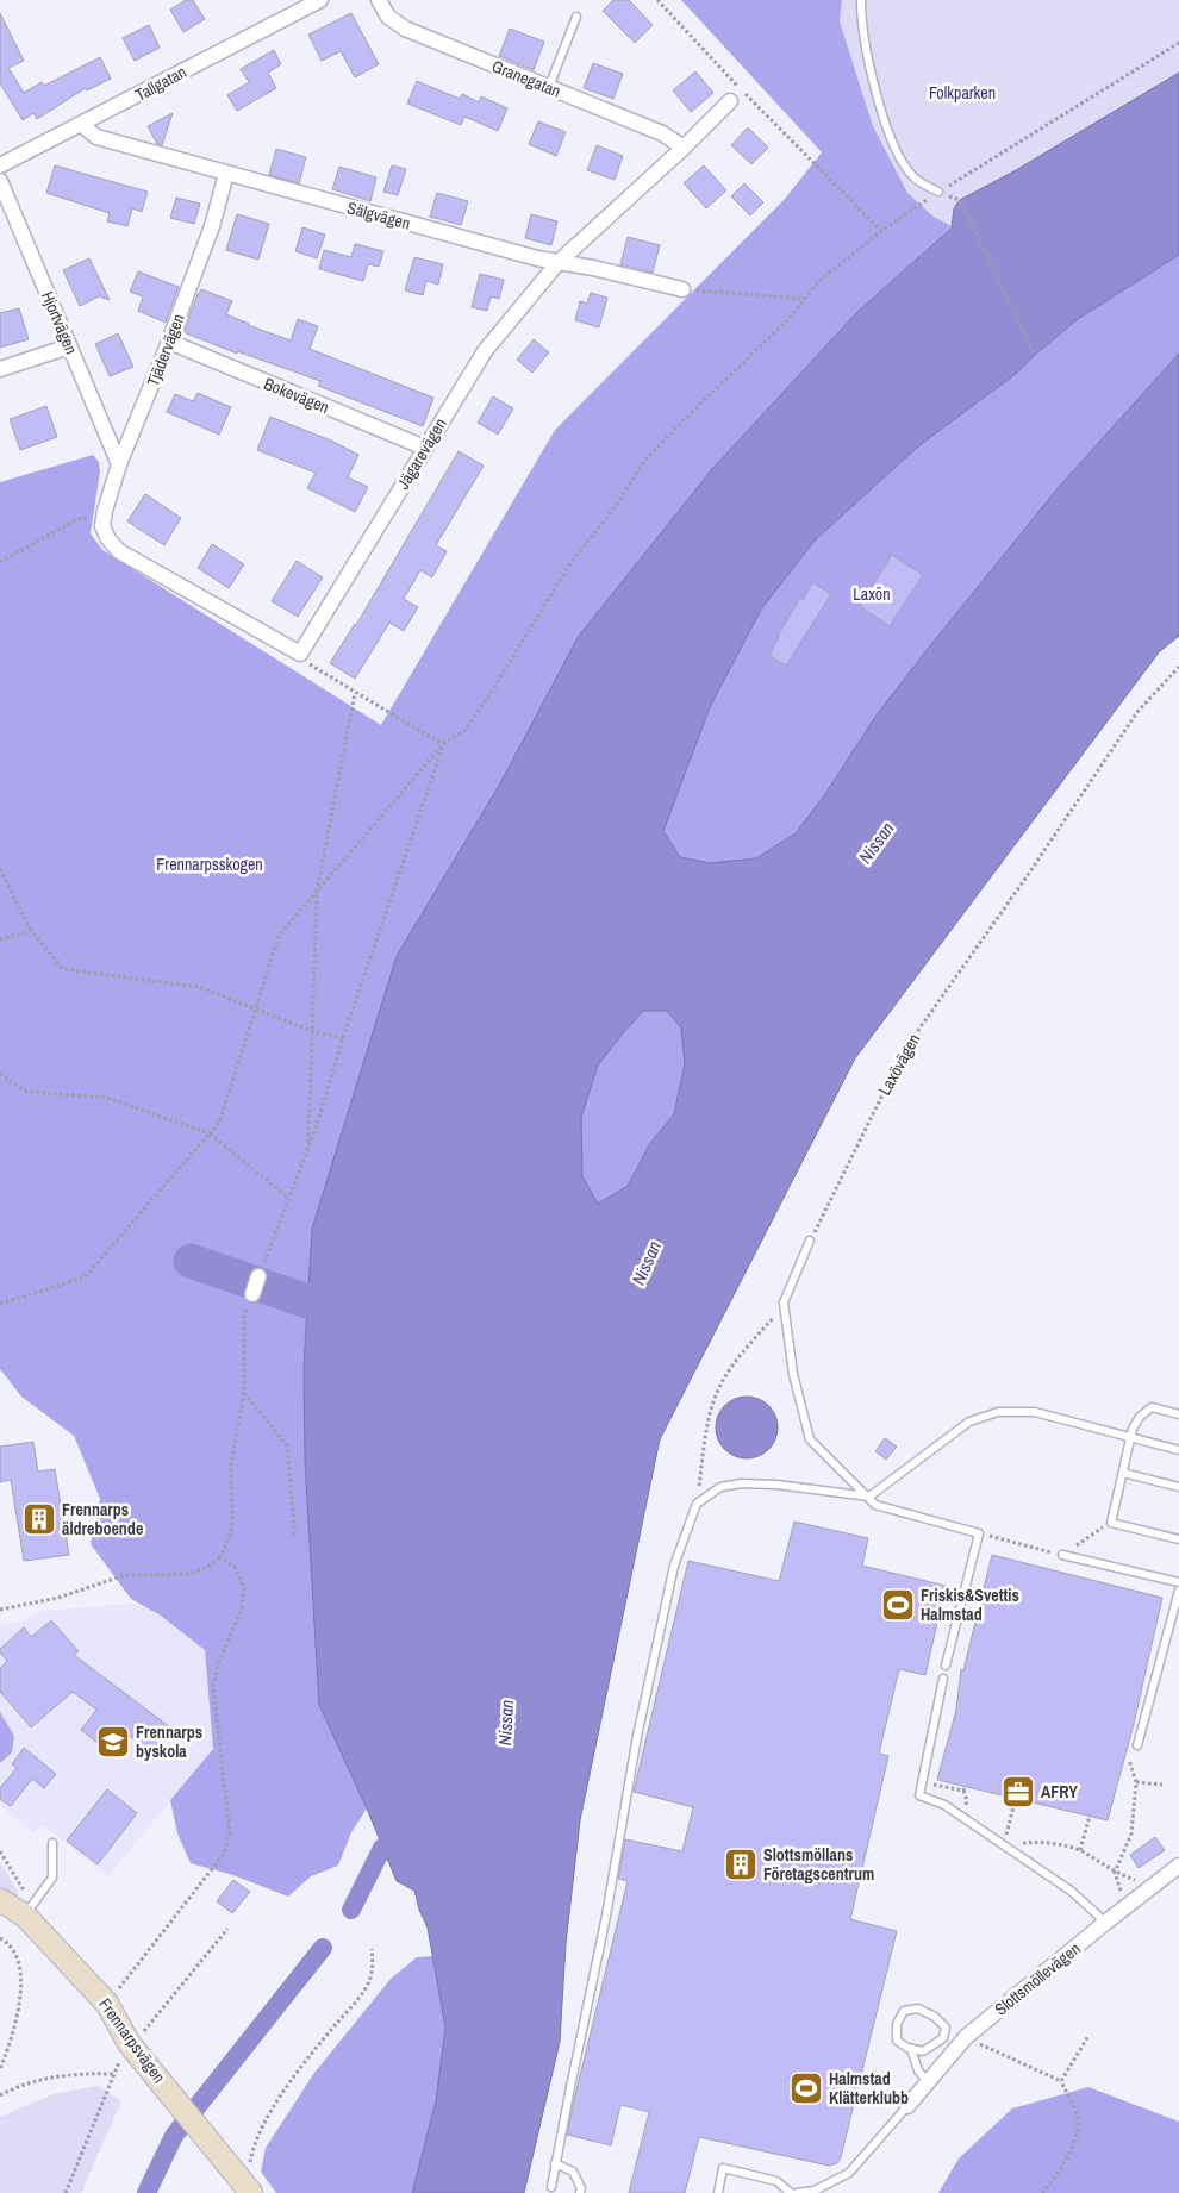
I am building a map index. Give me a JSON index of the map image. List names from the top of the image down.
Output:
{
  "streets": {
    "street": [
      "Granegatan",
      "Tallgatan",
      "Sälgvägen",
      "Hjortvägen",
      "Tjädervägen",
      "Bokevägen",
      "Jägarevägen",
      "Slottsmöllevägen",
      "Frennarpsvägen"
    ],
    "path": ["Laxövägen"]
  },
  "crossings": [
    ["Granegatan", "Jägarevägen"],
    ["Tallgatan", "Sälgvägen"],
    ["Sälgvägen", "Tjädervägen"],
    ["Sälgvägen", "Jägarevägen"],
    ["Hjortvägen", "Tjädervägen"],
    ["Tjädervägen", "Bokevägen"],
    ["Bokevägen", "Jägarevägen"]
  ],
  "water": ["Nissan"],
  "parks": ["Folkparken", "Laxön", "Frennarpsskogen"],
  "places": {
    "building": ["Frennarps äldreboende", "Slottsmöllans Företagscentrum"],
    "sports": ["Friskis&Svettis Halmstad", "Halmstad Klätterklubb"],
    "school or university": ["Frennarps byskola"],
    "office": ["AFRY"]
  }
}
